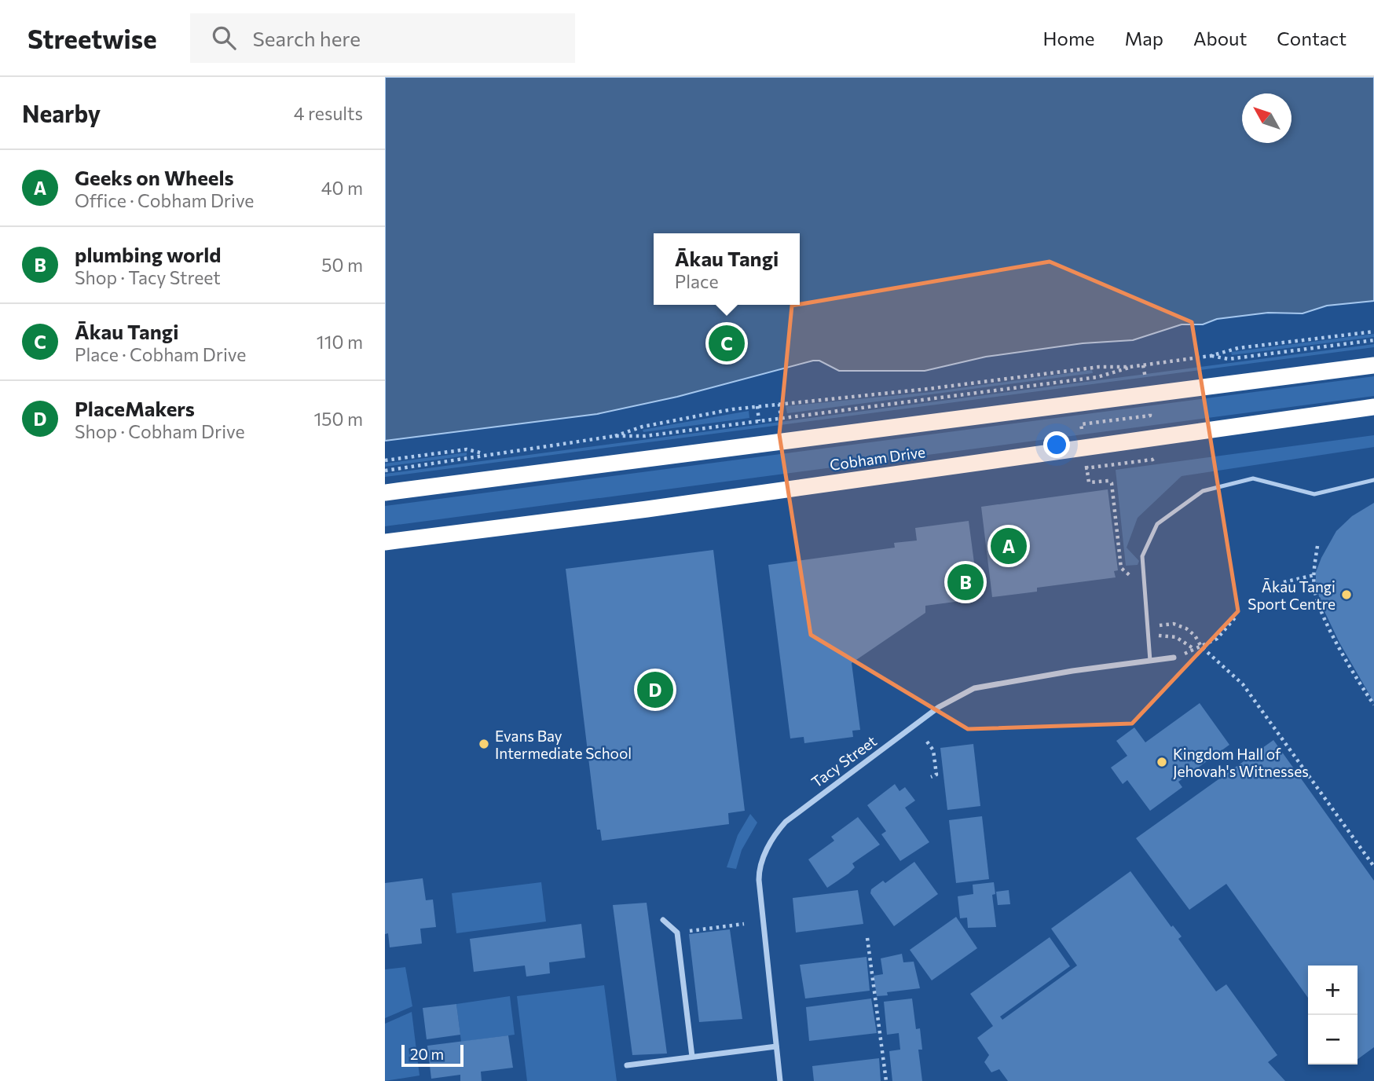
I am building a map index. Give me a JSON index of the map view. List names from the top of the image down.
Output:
{
  "streets": {
    "highway": ["Cobham Drive"],
    "street": ["Tacy Street"]
  },
  "places": ["Ākau Tangi Sport Centre", "Evans Bay Intermediate School", "Kingdom Hall of Jehovah's Witnesses"],
  "scale_bar": "20 m",
  "north": "top left",
  "page": {
    "header": "Streetwise",
    "search": "Search here",
    "nav": [
      "Home",
      "Map",
      "About",
      "Contact"
    ],
    "heading": ["Nearby", "4 results"],
    "list": [
      {
        "mark": "A",
        "name": "Geeks on Wheels",
        "note": "Office · Cobham Drive",
        "value": "40 m"
      },
      {
        "mark": "B",
        "name": "plumbing world",
        "note": "Shop · Tacy Street",
        "value": "50 m"
      },
      {
        "mark": "C",
        "name": "Ākau Tangi",
        "note": "Place · Cobham Drive",
        "value": "110 m"
      },
      {
        "mark": "D",
        "name": "PlaceMakers",
        "note": "Shop · Cobham Drive",
        "value": "150 m"
      }
    ],
    "popup": ["Ākau Tangi", "Place"],
    "pins": [
      "C",
      "A",
      "B",
      "D"
    ],
    "map_buttons": ["+", "−"],
    "scale": "20 m"
  }
}
